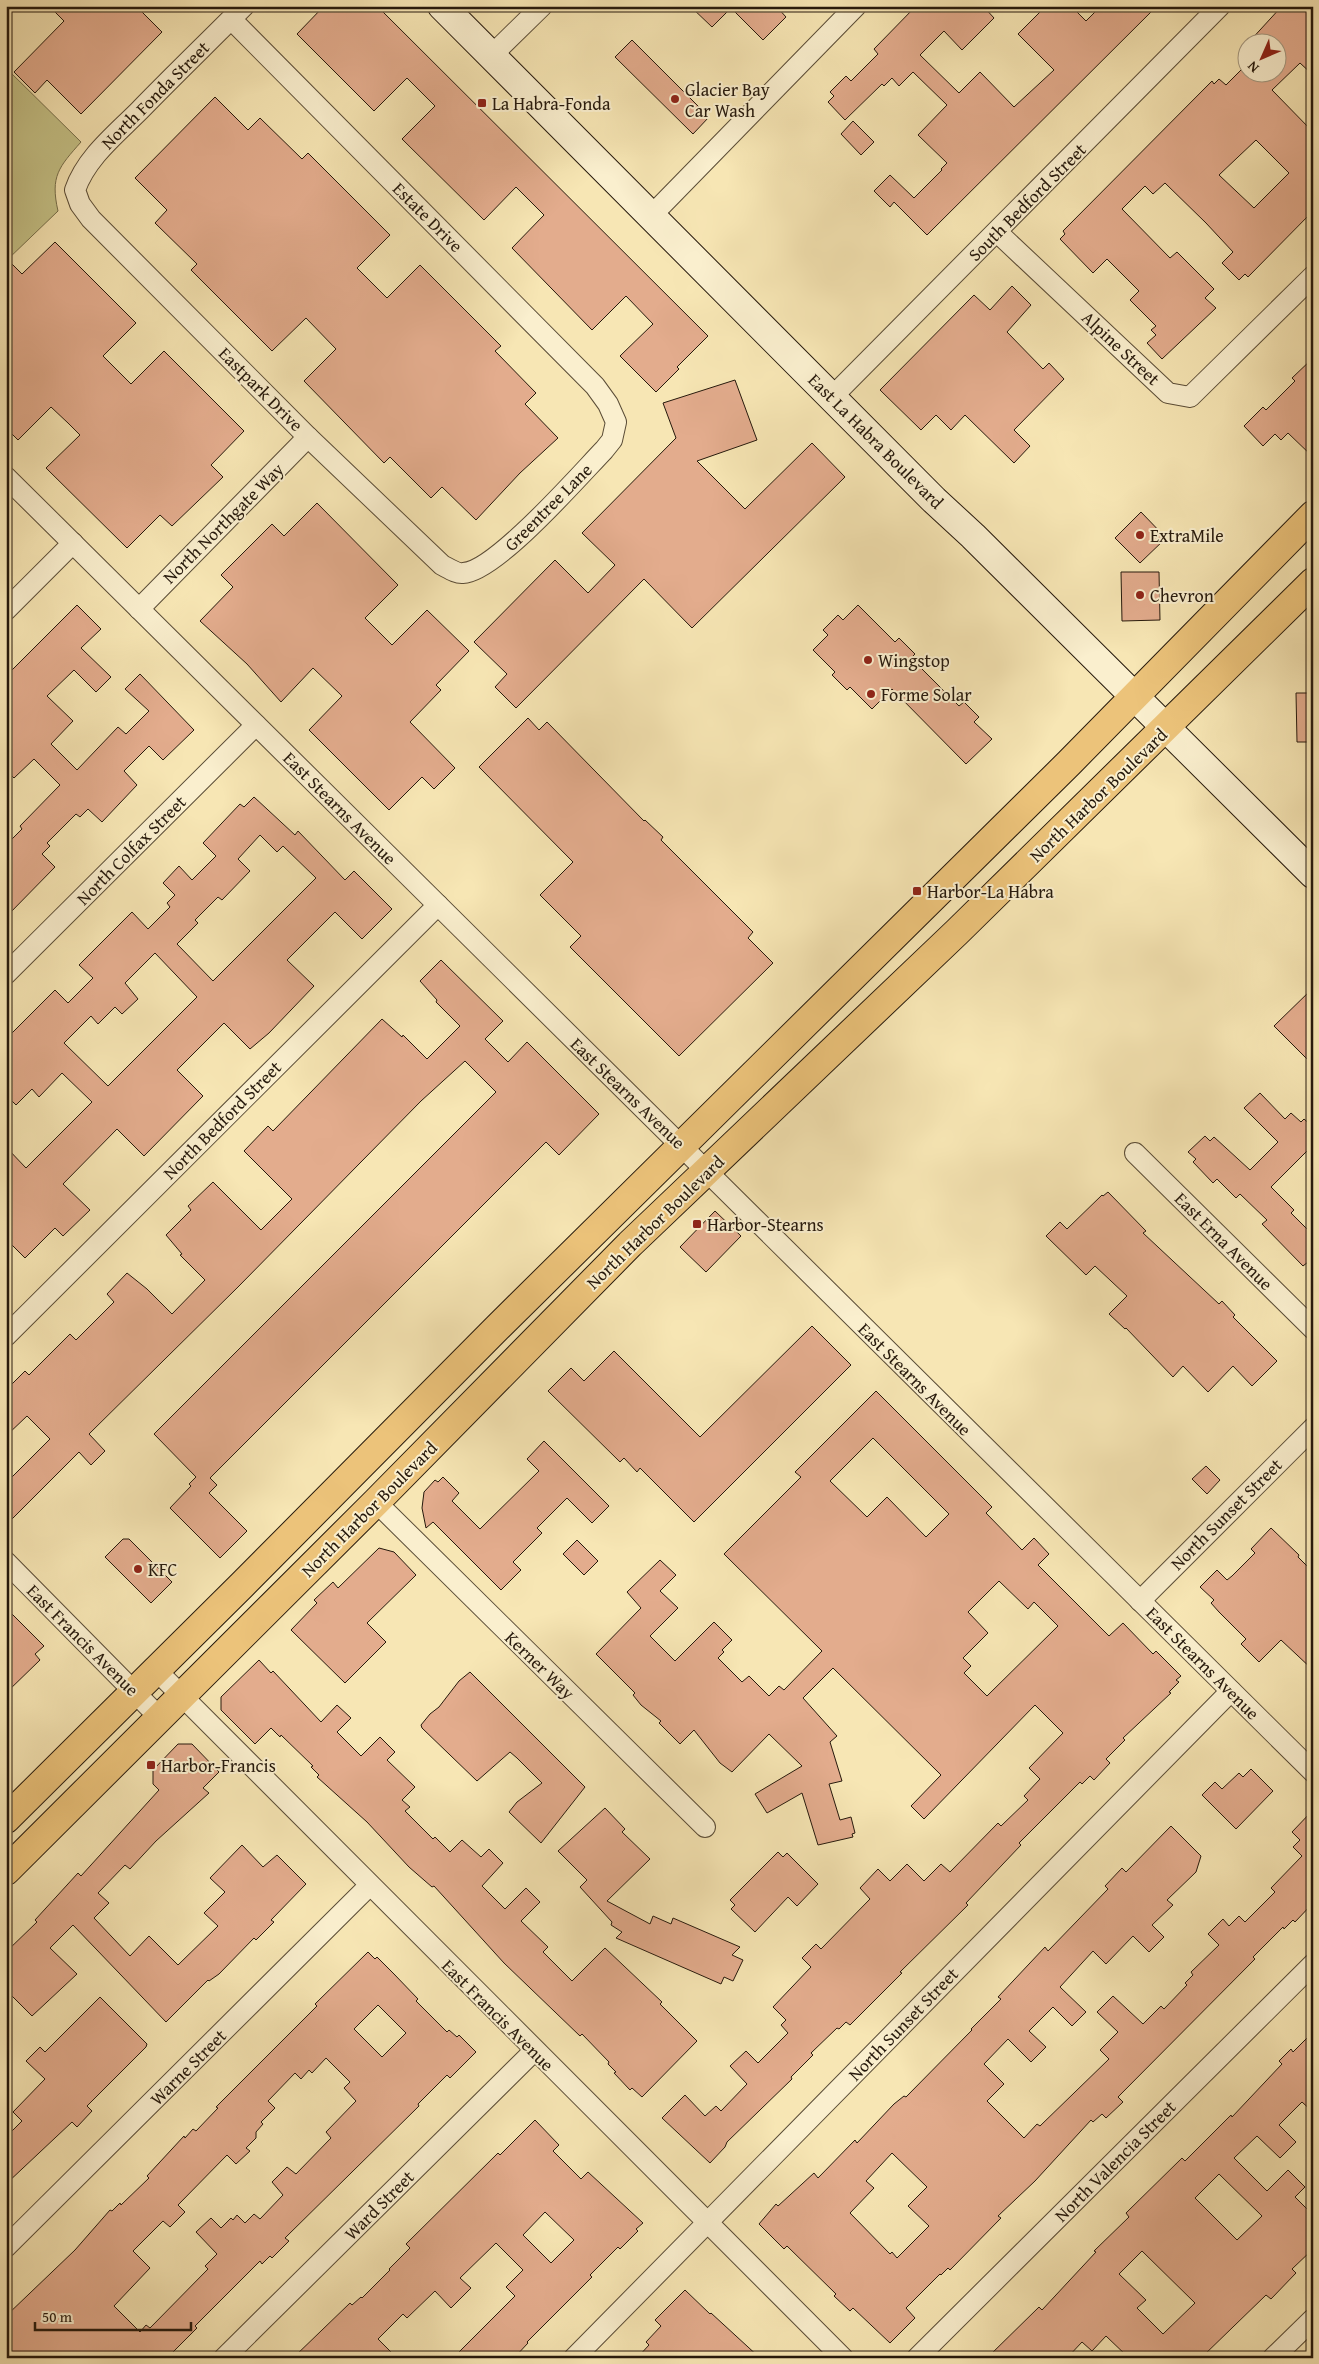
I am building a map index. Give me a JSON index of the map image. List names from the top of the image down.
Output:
{
  "streets": {
    "main road": ["East La Habra Boulevard", "North Harbor Boulevard"],
    "street": [
      "North Fonda Street",
      "South Bedford Street",
      "Estate Drive",
      "Alpine Street",
      "Eastpark Drive",
      "Greentree Lane",
      "North Northgate Way",
      "East Stearns Avenue",
      "North Colfax Street",
      "North Bedford Street",
      "East Erna Avenue",
      "North Sunset Street",
      "East Francis Avenue",
      "Kerner Way",
      "Warne Street",
      "North Valencia Street",
      "Ward Street"
    ]
  },
  "crossings": [
    ["North Fonda Street", "Estate Drive"],
    ["North Fonda Street", "Eastpark Drive"],
    ["South Bedford Street", "Alpine Street"],
    ["South Bedford Street", "East La Habra Boulevard"],
    ["Estate Drive", "Greentree Lane"],
    ["Eastpark Drive", "Greentree Lane"],
    ["Eastpark Drive", "North Northgate Way"],
    ["East La Habra Boulevard", "North Harbor Boulevard"],
    ["North Northgate Way", "East Stearns Avenue"],
    ["North Harbor Boulevard", "East Stearns Avenue"],
    ["North Harbor Boulevard", "East Francis Avenue"],
    ["North Harbor Boulevard", "Kerner Way"],
    ["East Stearns Avenue", "North Colfax Street"],
    ["East Stearns Avenue", "North Bedford Street"],
    ["East Stearns Avenue", "North Sunset Street"],
    ["North Sunset Street", "East Francis Avenue"],
    ["East Francis Avenue", "Warne Street"],
    ["East Francis Avenue", "Ward Street"]
  ],
  "places": {
    "other": [
      "Glacier Bay Car Wash",
      "ExtraMile",
      "Chevron",
      "Wingstop",
      "Forme Solar",
      "KFC"
    ],
    "transit": [
      "La Habra-Fonda",
      "Harbor-La Habra",
      "Harbor-Stearns",
      "Harbor-Francis"
    ]
  },
  "scale_bar": "50 m",
  "north": "bottom left"
}
